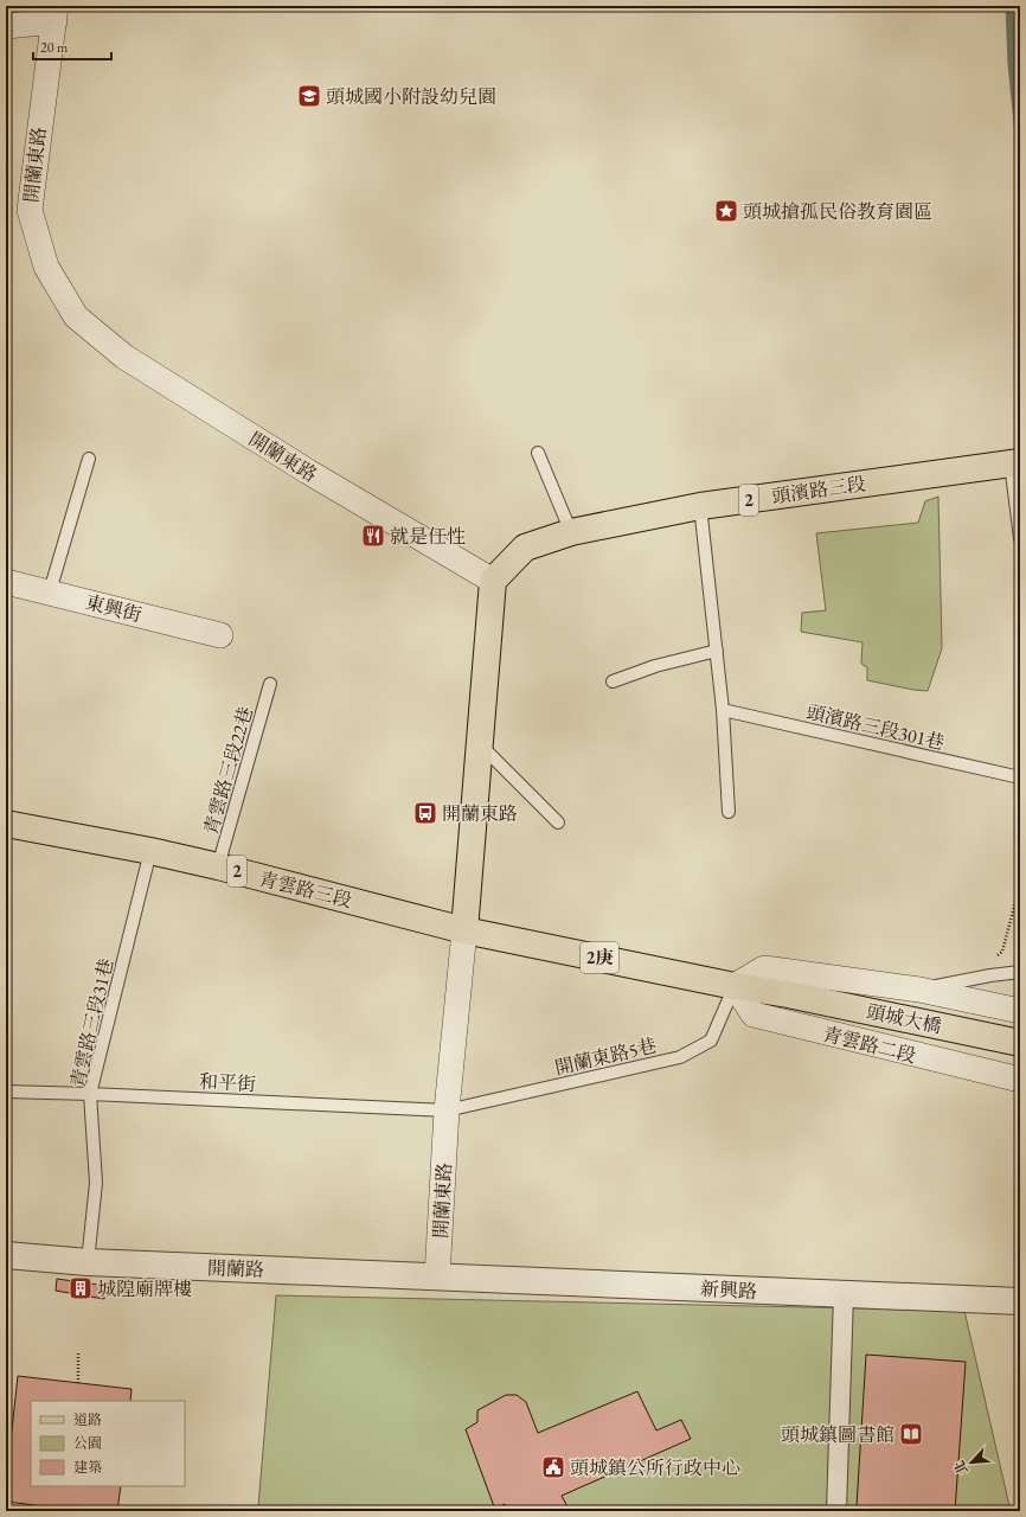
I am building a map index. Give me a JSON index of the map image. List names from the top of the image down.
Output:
{
  "streets": {
    "main road": [
      "開蘭東路",
      "頭濱路三段",
      "2",
      "青雲路三段",
      "2庚",
      "頭城大橋"
    ],
    "street": [
      "東興街",
      "青雲路二段",
      "開蘭路",
      "新興路"
    ],
    "lane": [
      "頭濱路三段301巷",
      "青雲路三段22巷",
      "青雲路三段31巷",
      "開蘭東路5巷",
      "和平街"
    ]
  },
  "crossings": [
    ["開蘭東路", "頭濱路三段"],
    ["開蘭東路", "青雲路三段"],
    ["開蘭東路", "2庚"],
    ["開蘭東路", "開蘭東路5巷"],
    ["開蘭東路", "和平街"],
    ["開蘭東路", "開蘭路"],
    ["開蘭東路", "新興路"],
    ["青雲路三段22巷", "青雲路三段"],
    ["青雲路三段", "2庚"],
    ["青雲路三段", "青雲路三段31巷"],
    ["2庚", "頭城大橋"],
    ["2庚", "青雲路二段"],
    ["2庚", "開蘭東路5巷"],
    ["頭城大橋", "青雲路二段"],
    ["頭城大橋", "開蘭東路5巷"],
    ["青雲路三段31巷", "和平街"],
    ["青雲路三段31巷", "開蘭路"],
    ["青雲路二段", "開蘭東路5巷"],
    ["開蘭東路5巷", "和平街"],
    ["開蘭路", "新興路"]
  ],
  "places": {
    "school or university": ["頭城國小附設幼兒園"],
    "place": ["頭城搶孤民俗教育園區"],
    "restaurant": ["就是任性"],
    "bus stop": ["開蘭東路"],
    "building": ["城隍廟牌樓"],
    "library": ["頭城鎮圖書館"],
    "public building": ["頭城鎮公所行政中心"]
  },
  "legend": ["道路", "公園", "建築"],
  "scale_bar": "20 m",
  "north": "bottom left"
}
